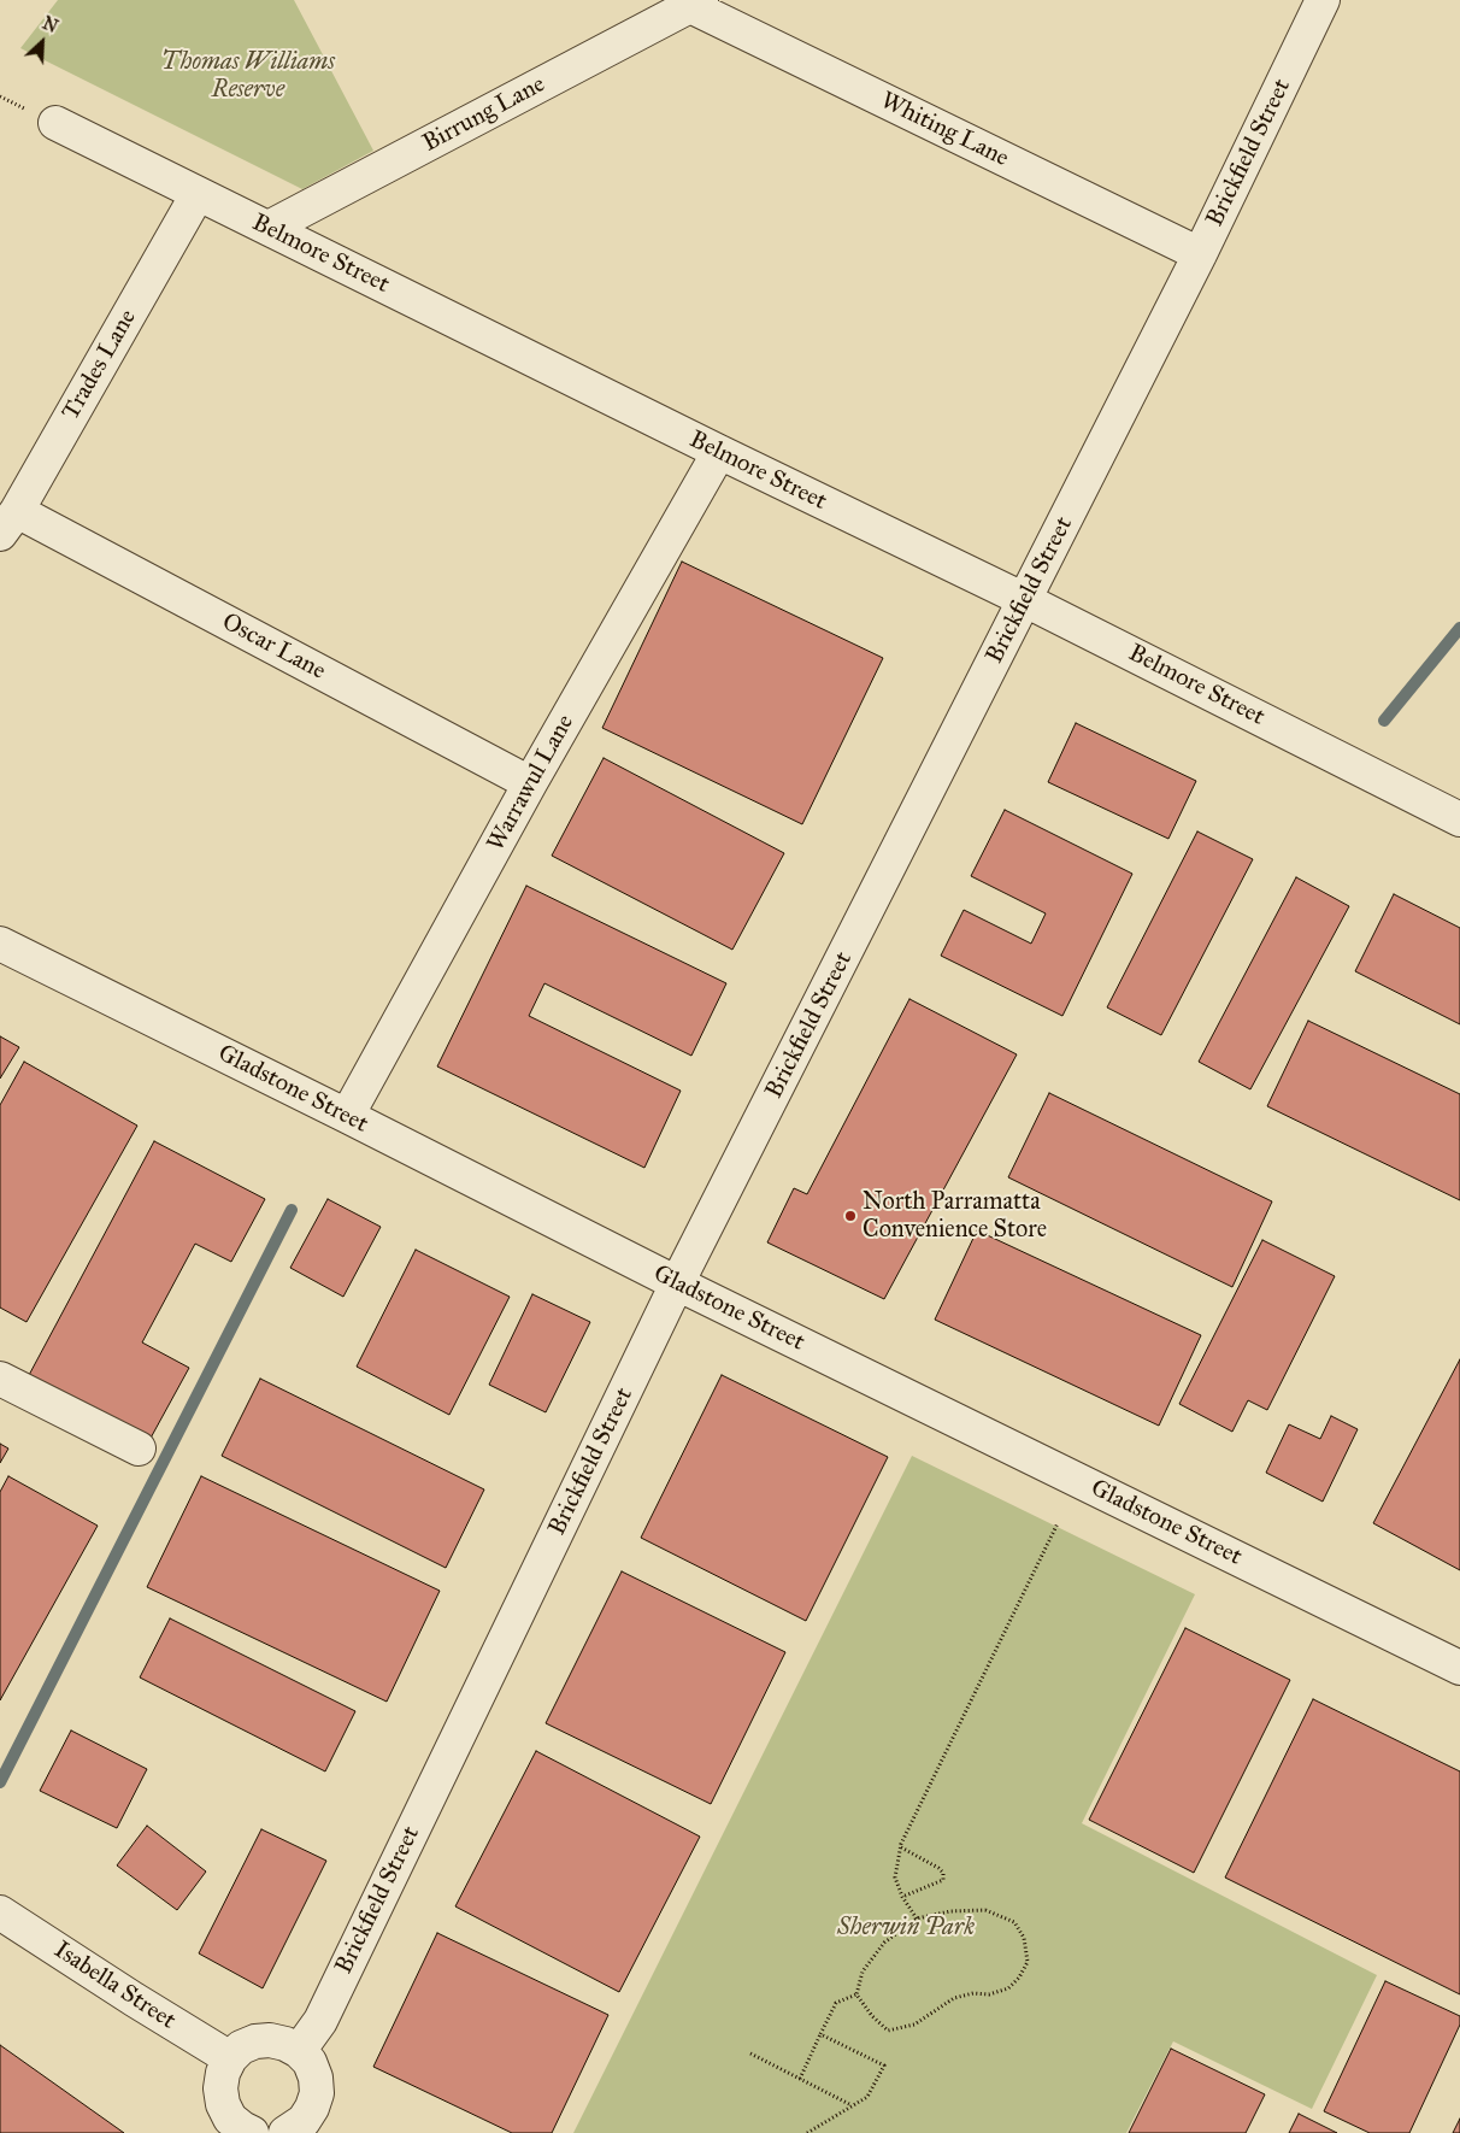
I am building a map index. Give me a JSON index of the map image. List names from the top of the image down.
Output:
{
  "streets": {
    "street": [
      "Birrung Lane",
      "Whiting Lane",
      "Brickfield Street",
      "Belmore Street",
      "Trades Lane",
      "Oscar Lane",
      "Warrawul Lane",
      "Gladstone Street",
      "Isabella Street"
    ]
  },
  "crossings": [
    ["Birrung Lane", "Whiting Lane"],
    ["Birrung Lane", "Belmore Street"],
    ["Whiting Lane", "Brickfield Street"],
    ["Brickfield Street", "Belmore Street"],
    ["Brickfield Street", "Gladstone Street"],
    ["Belmore Street", "Trades Lane"],
    ["Belmore Street", "Warrawul Lane"],
    ["Trades Lane", "Oscar Lane"],
    ["Oscar Lane", "Warrawul Lane"],
    ["Warrawul Lane", "Gladstone Street"]
  ],
  "parks": ["Thomas Williams Reserve", "Sherwin Park"],
  "places": ["North Parramatta Convenience Store"],
  "north": "top right"
}
